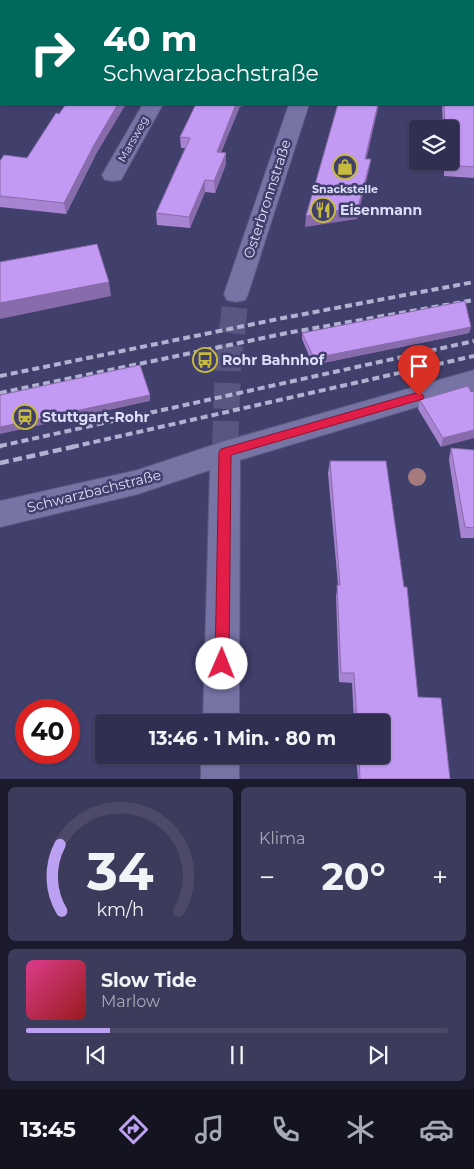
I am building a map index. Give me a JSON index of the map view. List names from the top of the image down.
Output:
{
  "streets": {
    "street": ["Marsweg", "Osterbronnstraße", "Schwarzbachstraße"]
  },
  "places": {
    "shop": ["Snackstelle"],
    "restaurant": ["Eisenmann"],
    "bus stop": ["Rohr Bahnhof"],
    "station": ["Stuttgart-Rohr"]
  },
  "page": {
    "turn": ["40 m", "Schwarzbachstraße"],
    "limit": "40",
    "trip": "13:46 · 1 Min. · 80 m",
    "tile": "Klima",
    "heat": ["−", "20°", "+"],
    "song": ["Slow Tide", "Marlow"],
    "tabs": "13:45",
    "gauge": ["34", "km/h"]
  }
}
